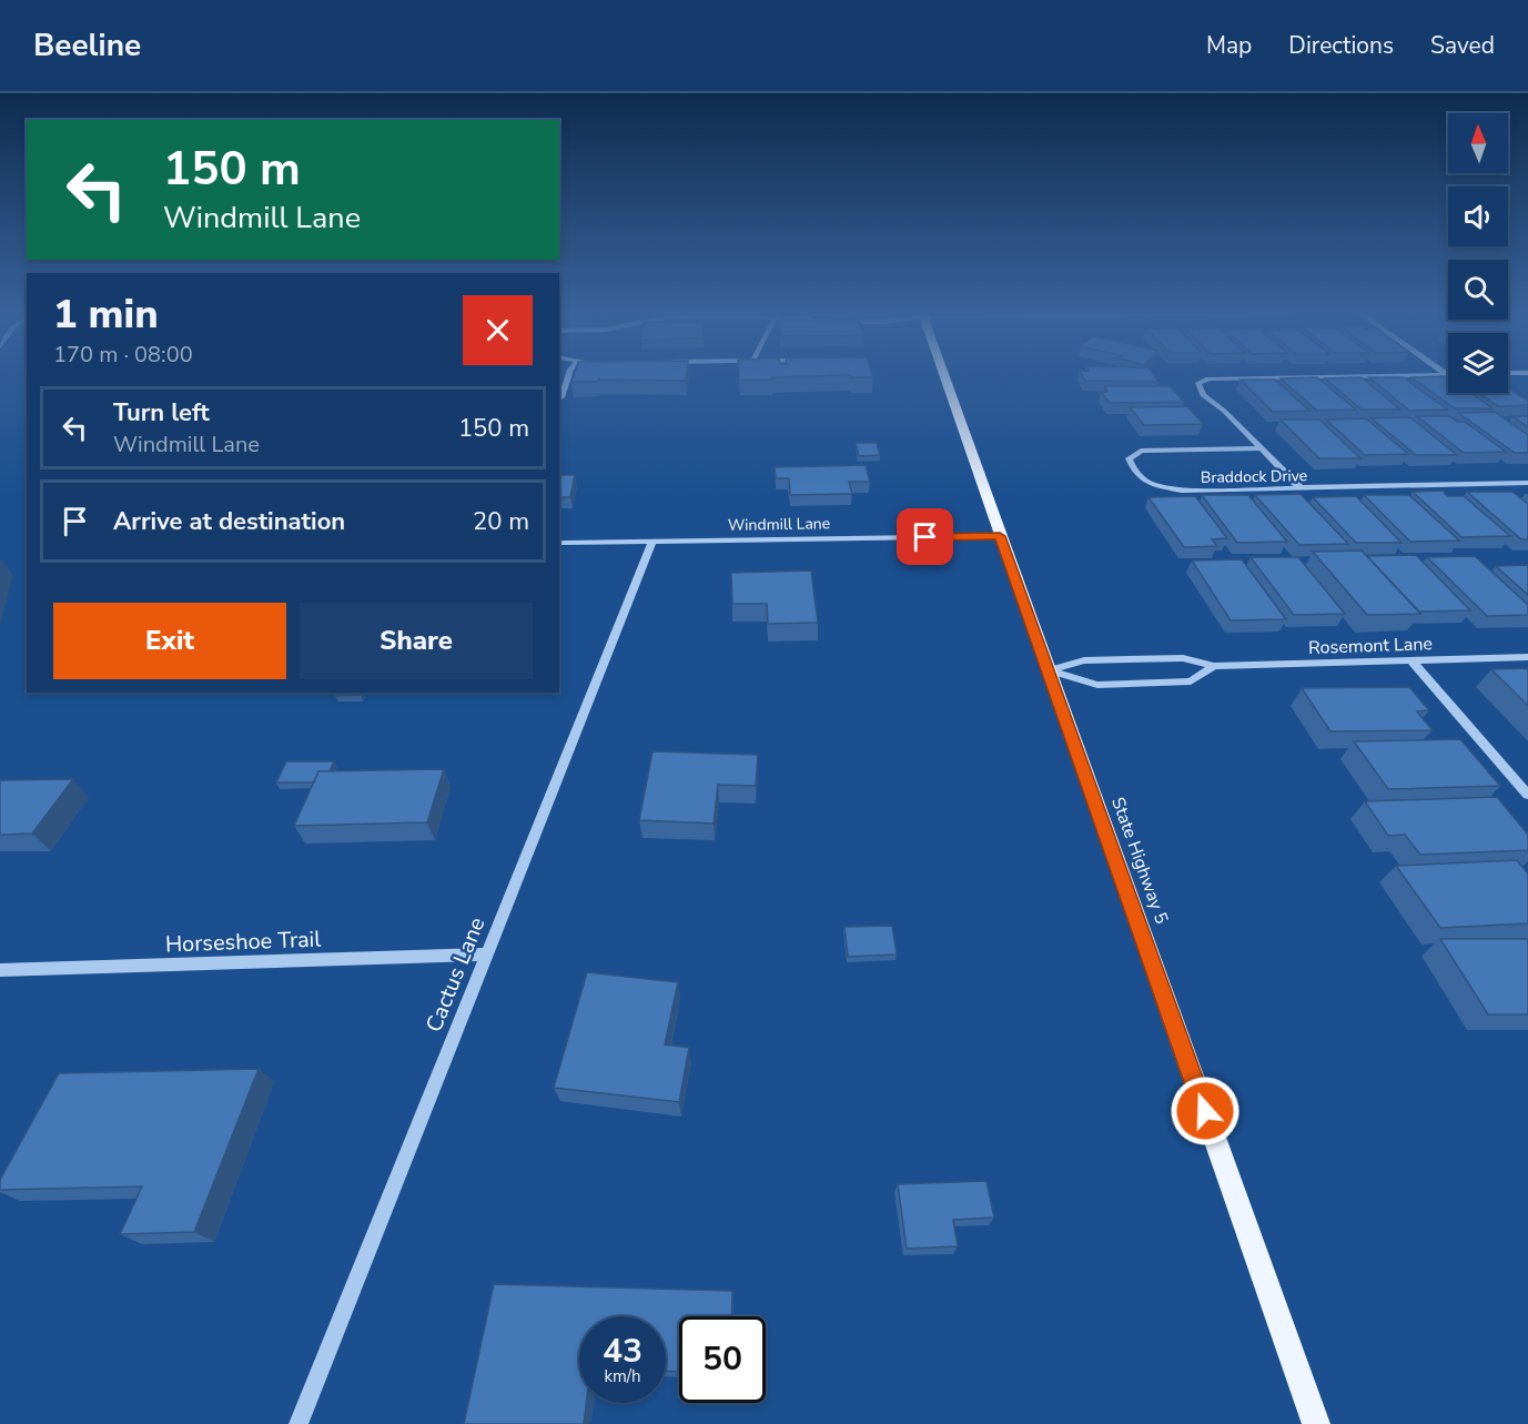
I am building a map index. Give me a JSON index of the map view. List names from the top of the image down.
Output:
{
  "streets": {
    "main road": ["State Highway 5"],
    "street": [
      "Braddock Drive",
      "Windmill Lane",
      "Rosemont Lane",
      "Horseshoe Trail",
      "Cactus Lane"
    ]
  },
  "crossings": [
    ["Windmill Lane", "State Highway 5"],
    ["Windmill Lane", "Cactus Lane"],
    ["Rosemont Lane", "State Highway 5"],
    ["Horseshoe Trail", "Cactus Lane"]
  ],
  "north": "top",
  "page": {
    "header": "Beeline",
    "nav": ["Map", "Directions", "Saved"],
    "turn": ["150 m", "Windmill Lane"],
    "heading": ["1 min", "170 m · 08:00"],
    "list": [
      {
        "name": "Turn left",
        "note": "Windmill Lane",
        "value": "150 m"
      },
      {
        "name": "Arrive at destination",
        "value": "20 m"
      }
    ],
    "buttons": ["Exit", "Share"],
    "speed": "43 km/h",
    "limit": "50"
  }
}
